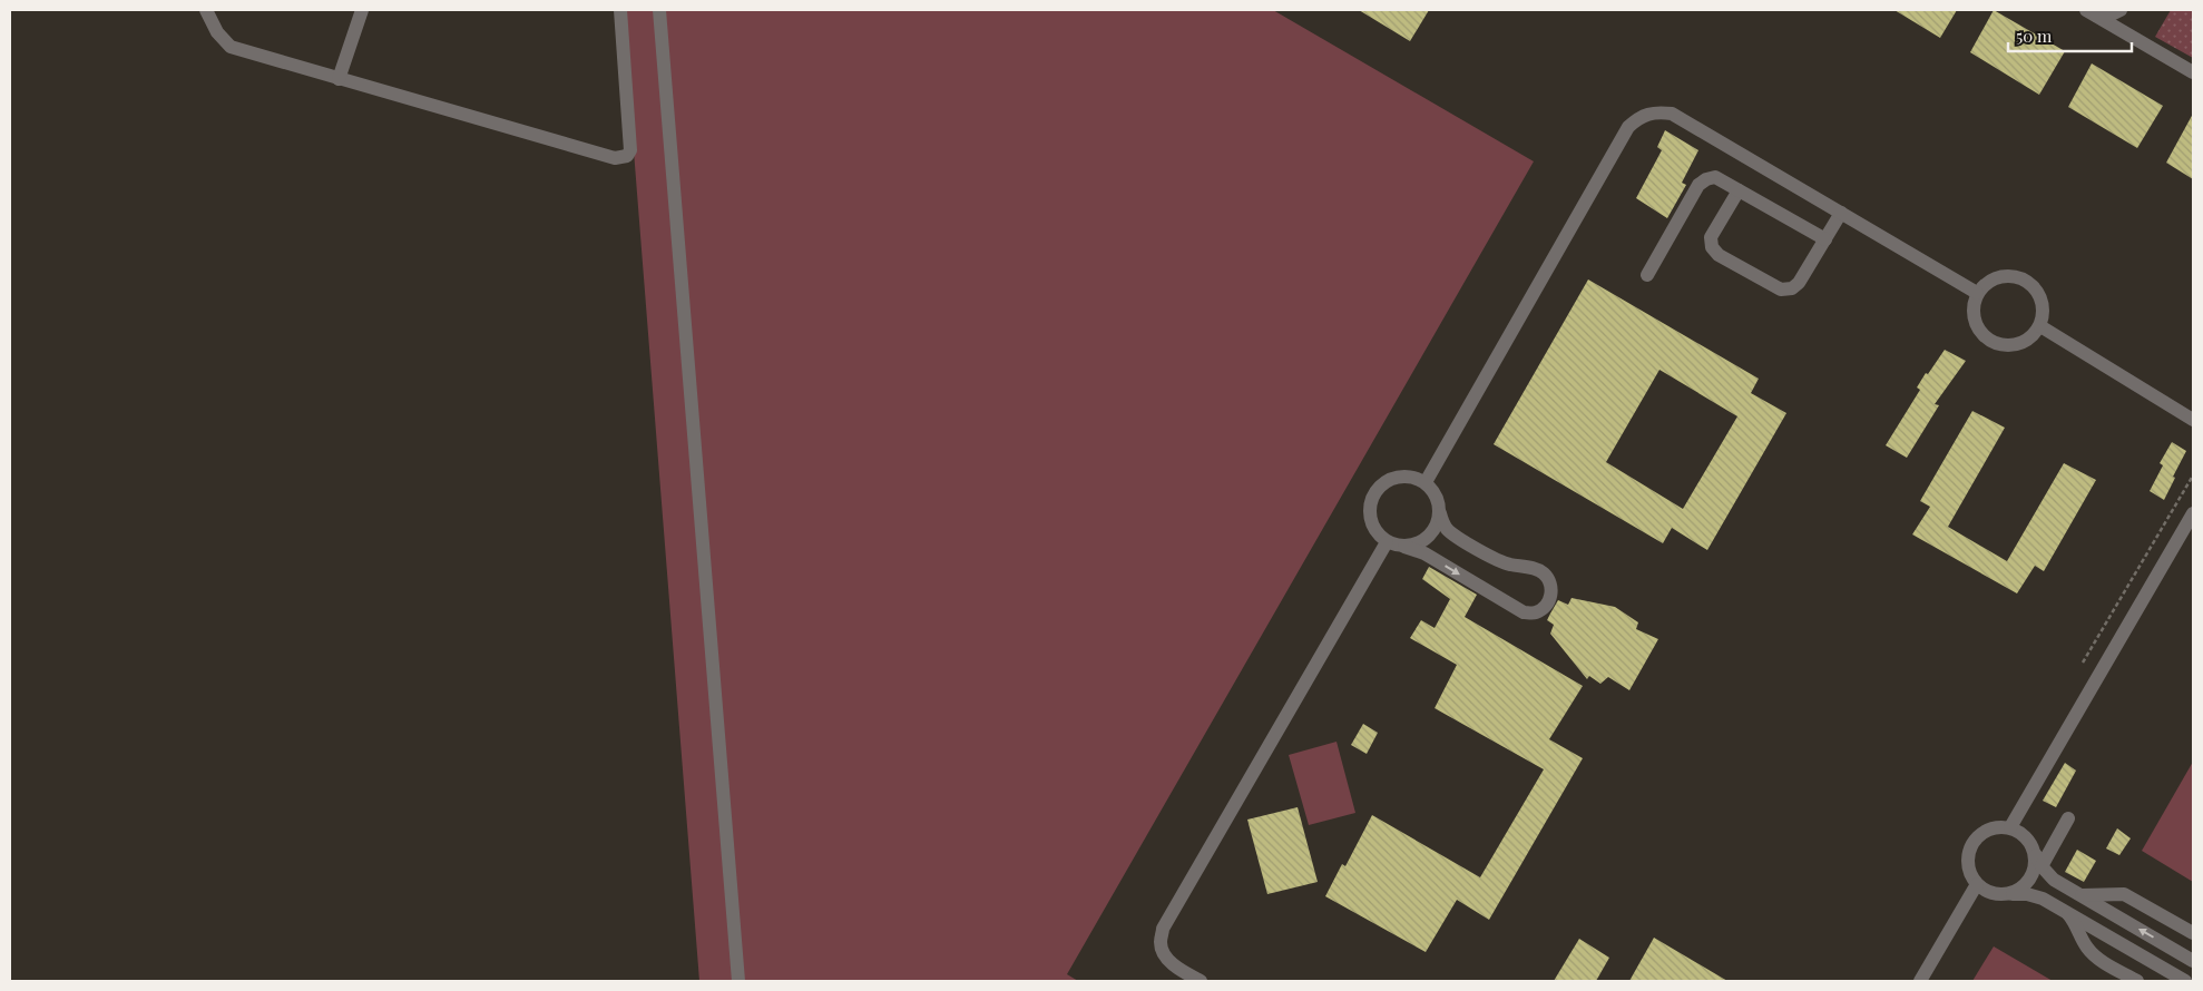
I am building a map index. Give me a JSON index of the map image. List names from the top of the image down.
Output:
{
  "scale_bar": "50 m"
}
